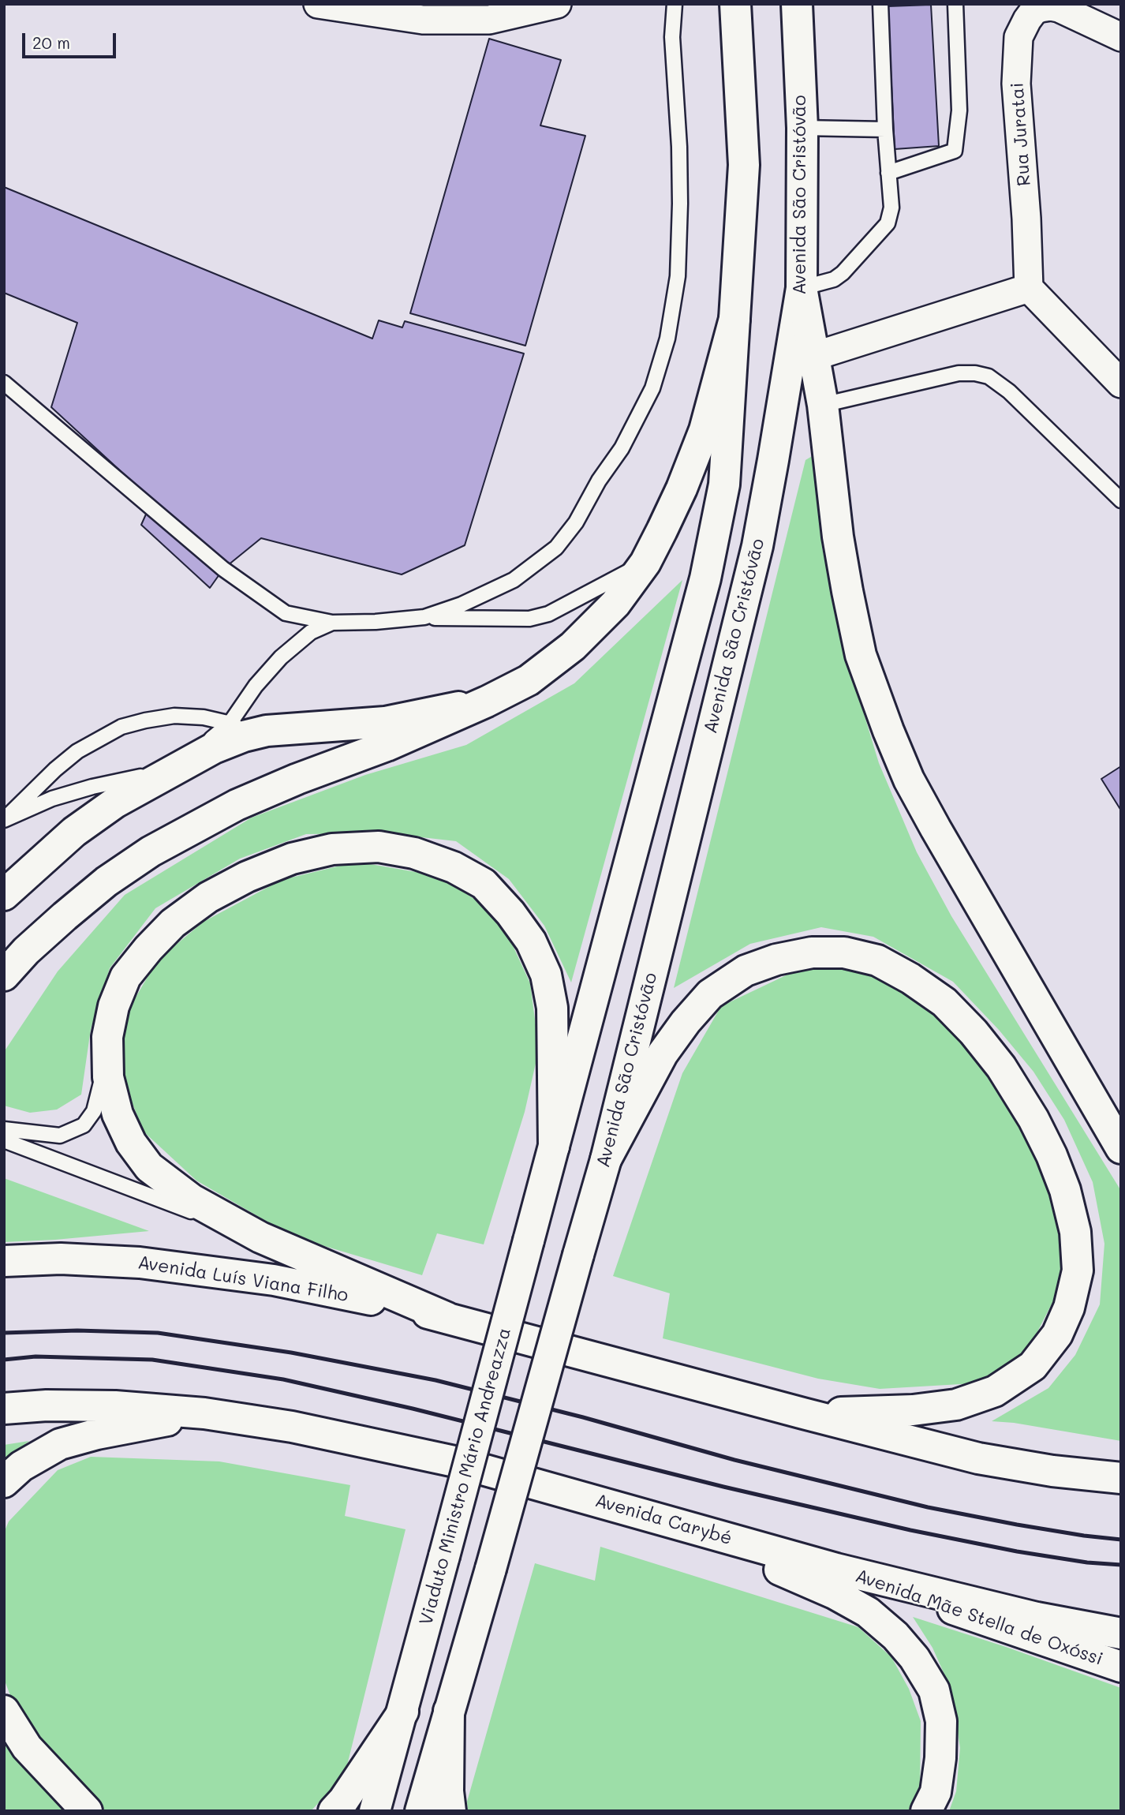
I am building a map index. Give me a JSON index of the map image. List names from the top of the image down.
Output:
{
  "streets": {
    "main road": [
      "Avenida São Cristóvão",
      "Avenida Luís Viana Filho",
      "Viaduto Ministro Mário Andreazza",
      "Avenida Carybé",
      "Avenida Mãe Stella de Oxóssi"
    ],
    "street": ["Rua Juratai"]
  },
  "crossings": [
    ["Avenida Carybé", "Avenida Mãe Stella de Oxóssi"]
  ],
  "scale_bar": "20 m"
}
